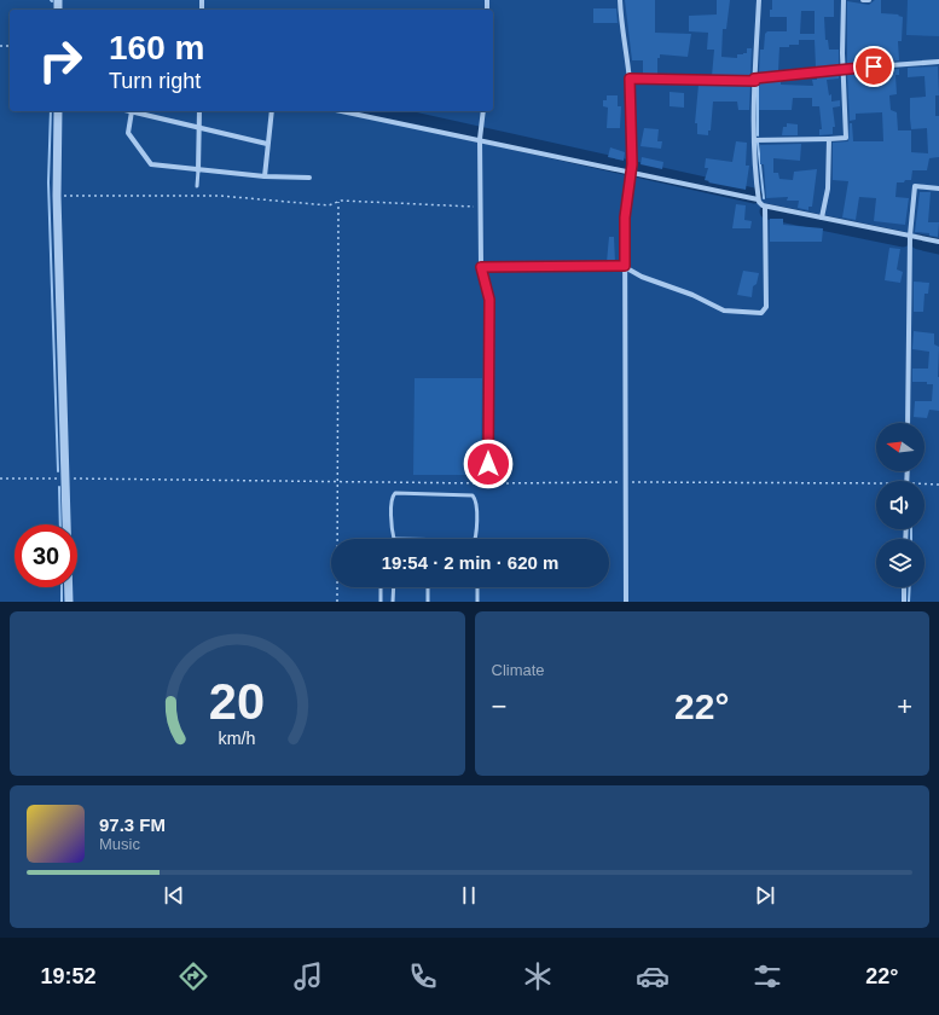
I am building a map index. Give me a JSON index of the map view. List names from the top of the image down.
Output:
{
  "north": "left",
  "page": {
    "turn": ["160 m", "Turn right"],
    "limit": "30",
    "trip": "19:54 · 2 min · 620 m",
    "tile": "Climate",
    "heat": ["−", "22°", "+"],
    "song": ["97.3 FM", "Music"],
    "tabs": ["19:52", "22°"],
    "gauge": ["20", "km/h"]
  }
}
